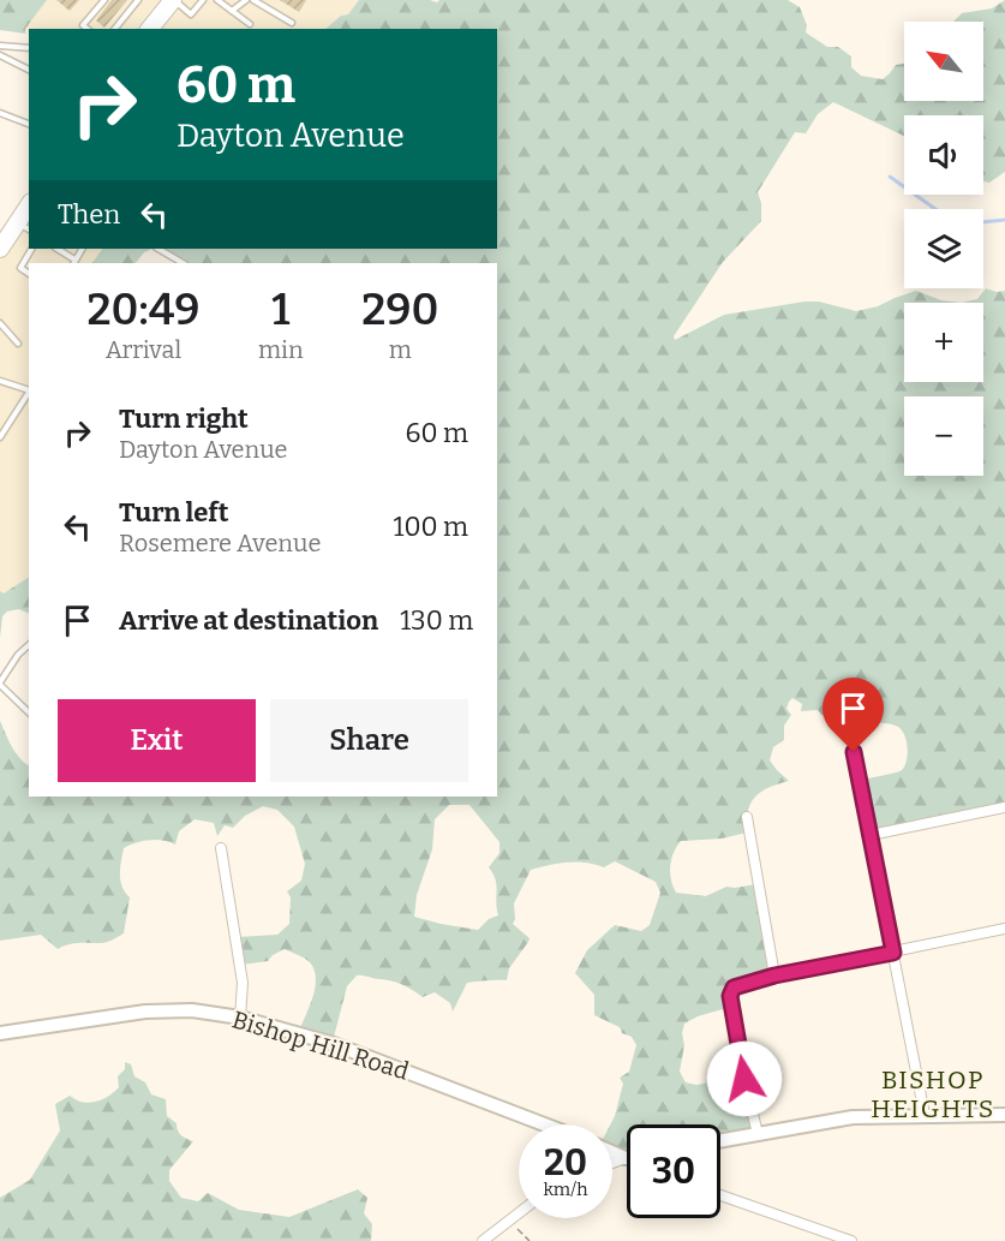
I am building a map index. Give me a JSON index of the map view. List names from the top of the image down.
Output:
{
  "streets": {
    "street": ["Bishop Hill Road"]
  },
  "districts": ["BISHOP HEIGHTS"],
  "north": "top left",
  "page": {
    "map_buttons": ["+", "−"],
    "turn": ["60 m", "Dayton Avenue"],
    "then": "Then",
    "eta": [
      "20:49",
      "Arrival",
      "1",
      "min",
      "290",
      "m"
    ],
    "list": [
      {
        "name": "Turn right",
        "note": "Dayton Avenue",
        "value": "60 m"
      },
      {
        "name": "Turn left",
        "note": "Rosemere Avenue",
        "value": "100 m"
      },
      {
        "name": "Arrive at destination",
        "value": "130 m"
      }
    ],
    "buttons": ["Exit", "Share"],
    "speed": "20 km/h",
    "limit": "30"
  }
}
